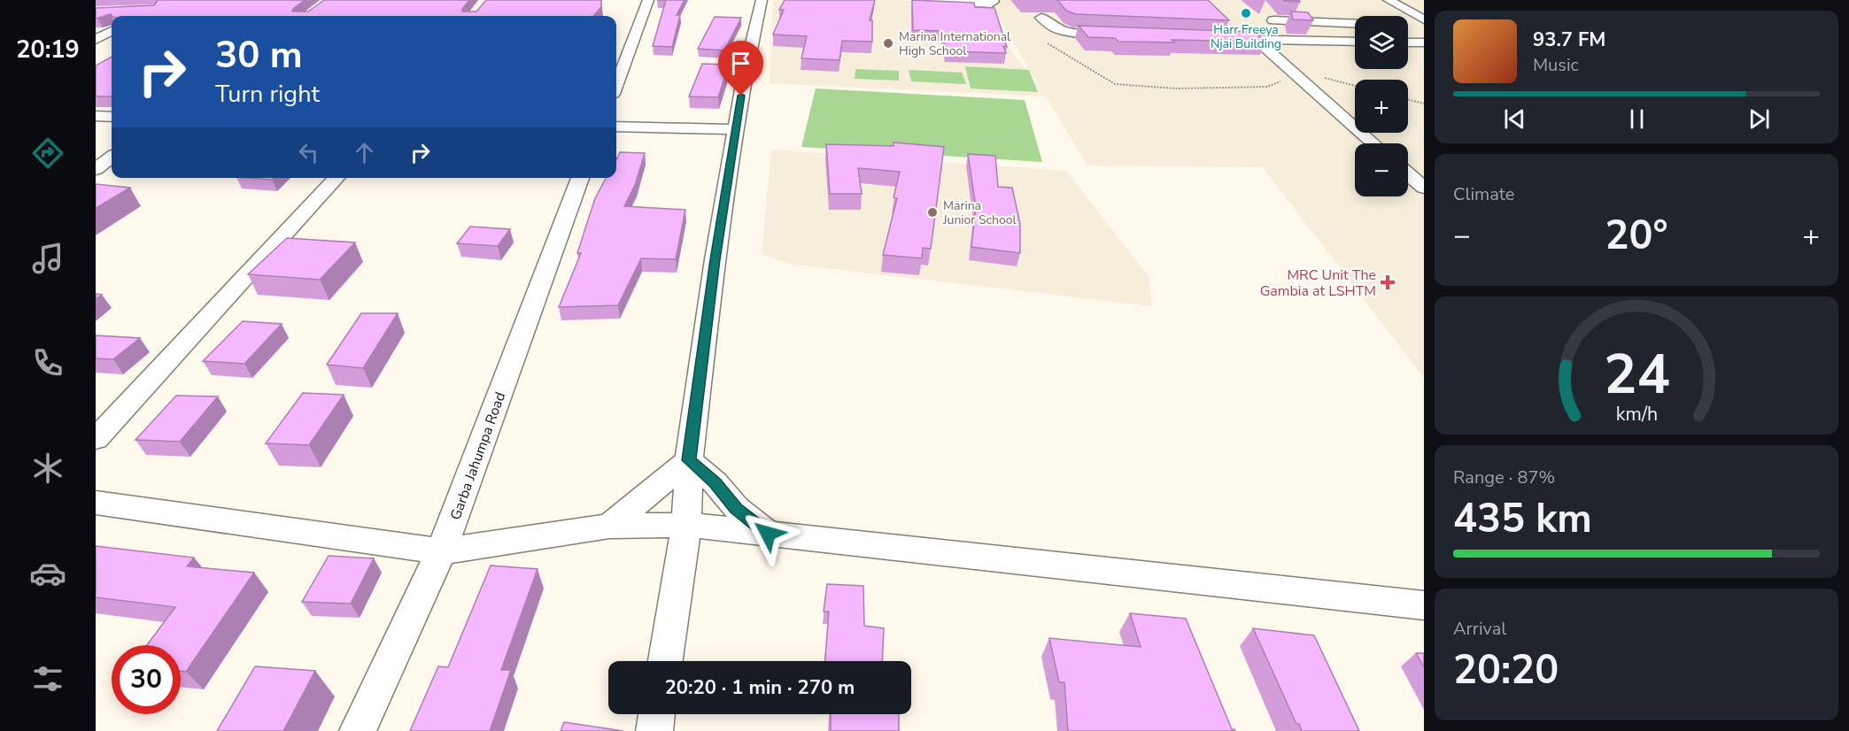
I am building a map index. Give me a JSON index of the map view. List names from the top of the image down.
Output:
{
  "streets": {
    "street": ["Garba Jahumpa Road"]
  },
  "places": {
    "other": ["Harr Freeya Njai Building", "Marina International High School", "Marina Junior School"],
    "health": ["MRC Unit The Gambia at LSHTM"]
  },
  "page": {
    "tabs": "20:19",
    "map_buttons": ["+", "−"],
    "turn": ["30 m", "Turn right"],
    "song": ["93.7 FM", "Music"],
    "tile": [
      "Climate",
      ["Range · 87%", "435 km"],
      ["Arrival", "20:20"]
    ],
    "heat": ["−", "20°", "+"],
    "limit": "30",
    "trip": "20:20 · 1 min · 270 m",
    "gauge": ["24", "km/h"]
  }
}
